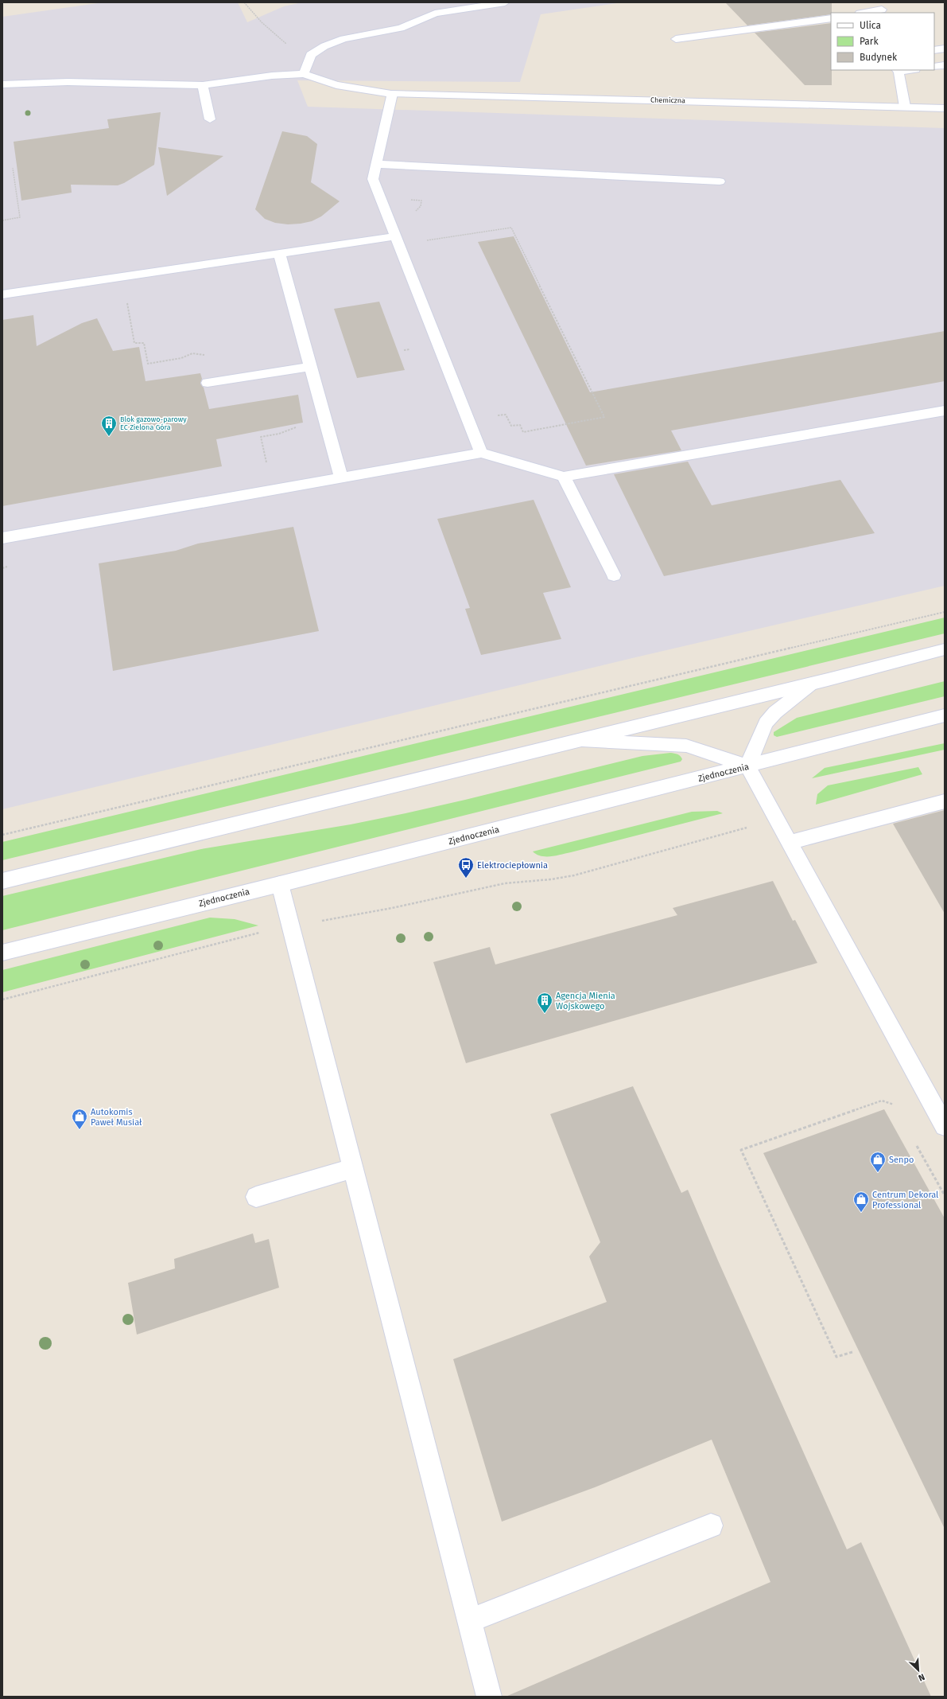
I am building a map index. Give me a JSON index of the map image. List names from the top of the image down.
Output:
{
  "streets": {
    "main road": ["Chemiczna", "Zjednoczenia"]
  },
  "places": {
    "building": ["Blok gazowo-parowy EC Zielona Góra", "Agencja Mienia Wojskowego"],
    "bus stop": ["Elektrociepłownia"],
    "shop": ["Autokomis Paweł Musiał", "Senpo", "Centrum Dekoral Professional"]
  },
  "legend": ["Ulica", "Park", "Budynek"],
  "north": "bottom right"
}
